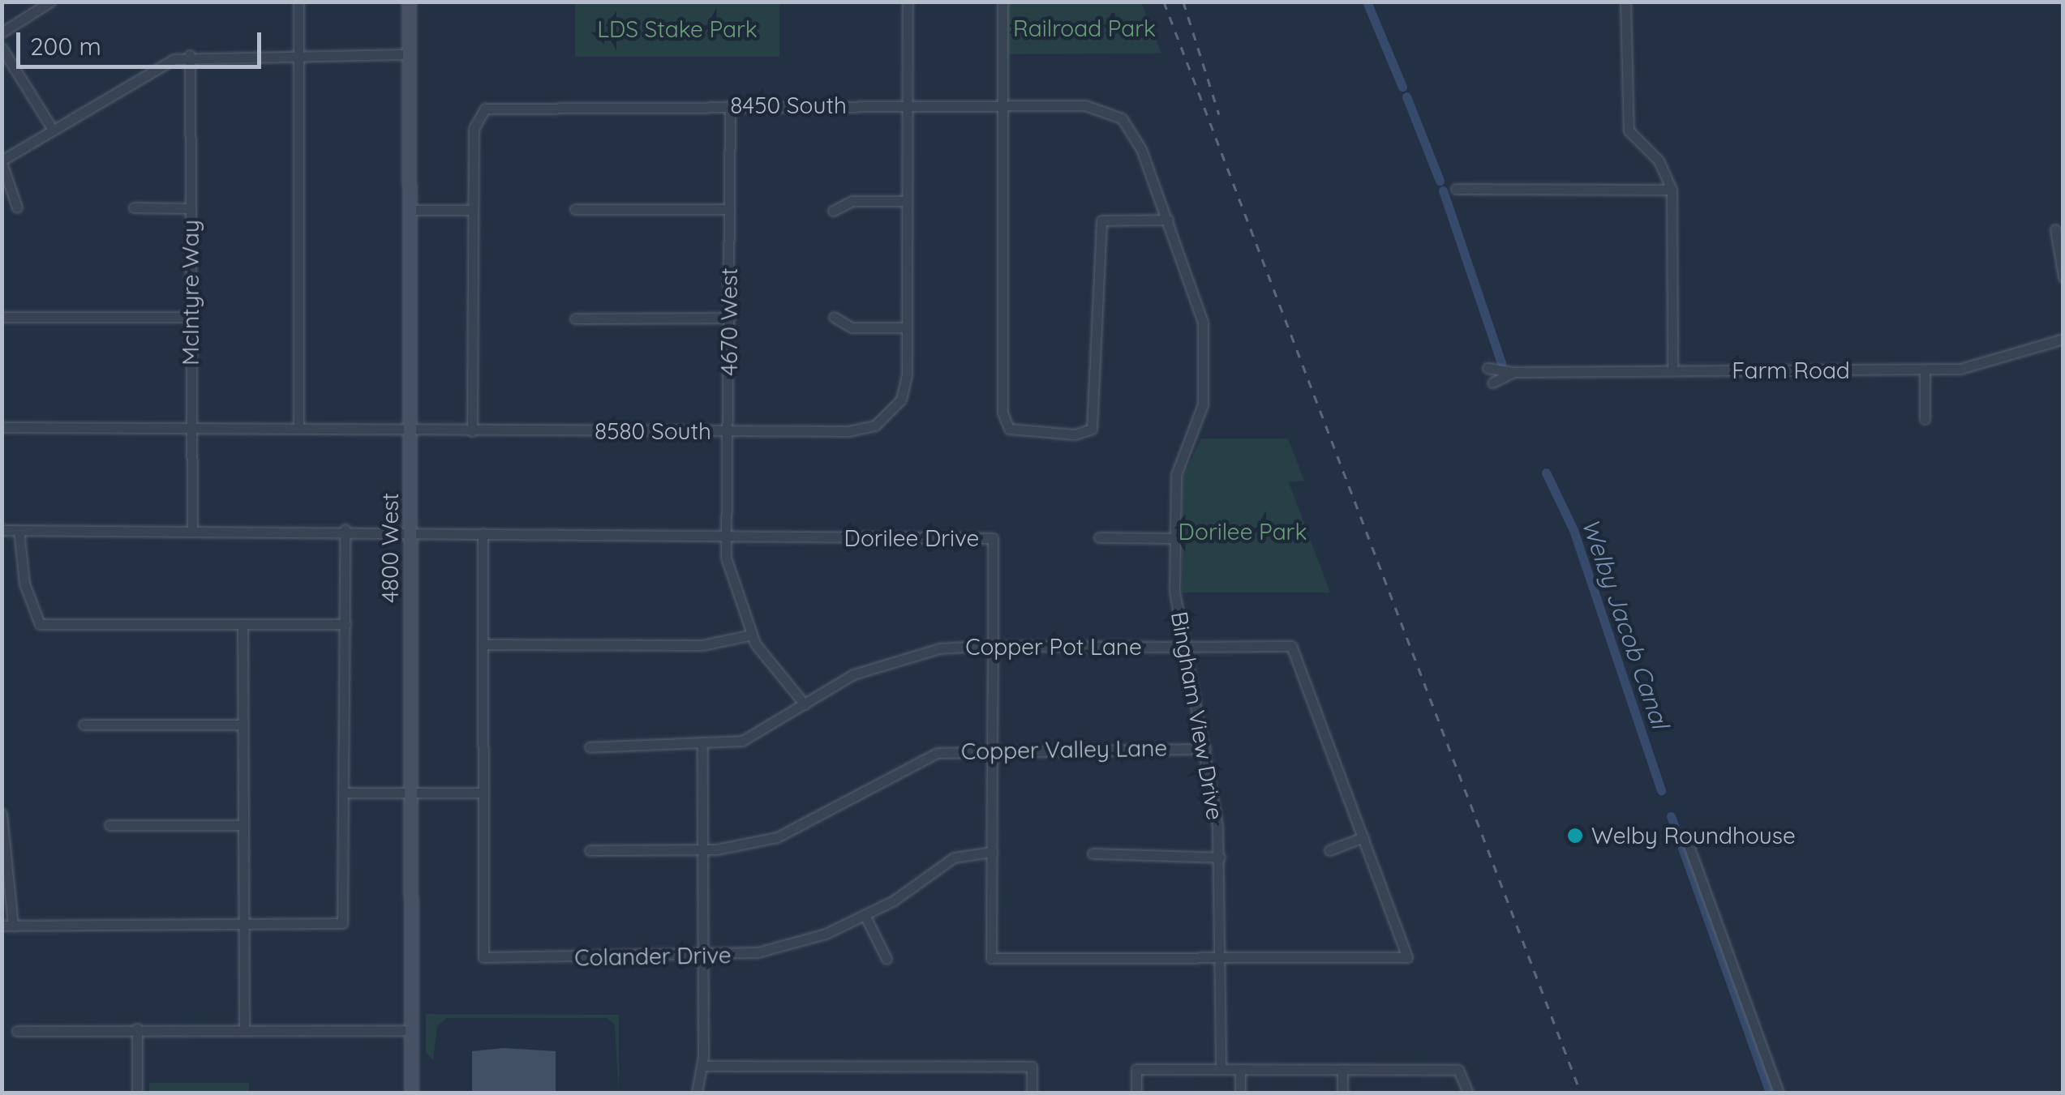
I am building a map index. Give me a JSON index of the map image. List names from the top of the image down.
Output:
{
  "streets": {
    "street": [
      "8450 South",
      "McIntyre Way",
      "4670 West",
      "Farm Road",
      "8580 South",
      "Dorilee Drive",
      "4800 West",
      "Copper Pot Lane",
      "Bingham View Drive",
      "Copper Valley Lane",
      "Colander Drive"
    ]
  },
  "crossings": [
    ["8450 South", "4670 West"],
    ["8450 South", "Bingham View Drive"],
    ["McIntyre Way", "8580 South"],
    ["McIntyre Way", "Dorilee Drive"],
    ["4670 West", "8580 South"],
    ["4670 West", "Dorilee Drive"],
    ["8580 South", "4800 West"],
    ["Dorilee Drive", "4800 West"],
    ["Dorilee Drive", "Copper Pot Lane"],
    ["Dorilee Drive", "Bingham View Drive"],
    ["Dorilee Drive", "Copper Valley Lane"],
    ["Dorilee Drive", "Colander Drive"],
    ["Copper Pot Lane", "Bingham View Drive"],
    ["Bingham View Drive", "Copper Valley Lane"]
  ],
  "water": ["Welby Jacob Canal"],
  "parks": ["Railroad Park", "LDS Stake Park", "Dorilee Park"],
  "places": ["Welby Roundhouse"],
  "scale_bar": "200 m"
}
